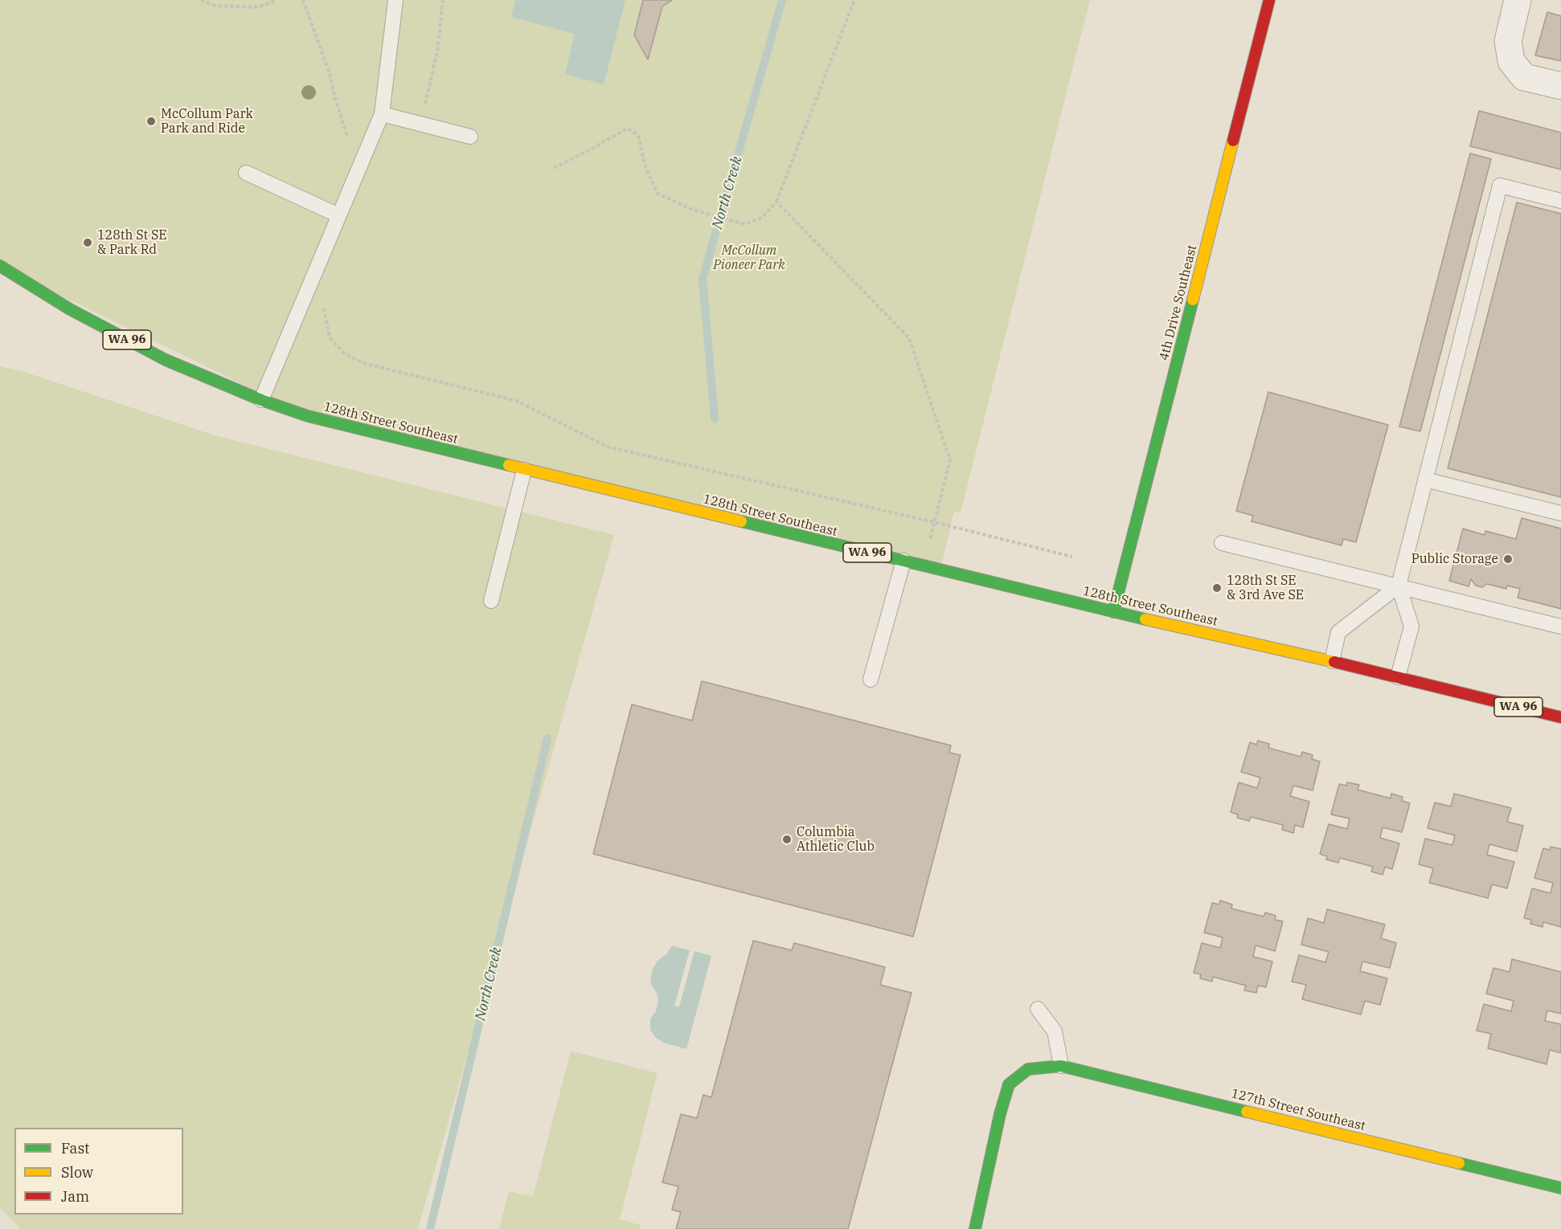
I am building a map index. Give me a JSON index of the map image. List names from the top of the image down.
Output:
{
  "streets": {
    "main road": [
      "4th Drive Southeast",
      "WA 96",
      "128th Street Southeast",
      "127th Street Southeast"
    ]
  },
  "crossings": [
    ["4th Drive Southeast", "128th Street Southeast"]
  ],
  "water": ["North Creek"],
  "parks": ["McCollum Pioneer Park"],
  "places": [
    "McCollum Park Park and Ride",
    "128th St SE & Park Rd",
    "Public Storage",
    "128th St SE & 3rd Ave SE",
    "Columbia Athletic Club"
  ],
  "legend": ["Fast", "Slow", "Jam"]
}
